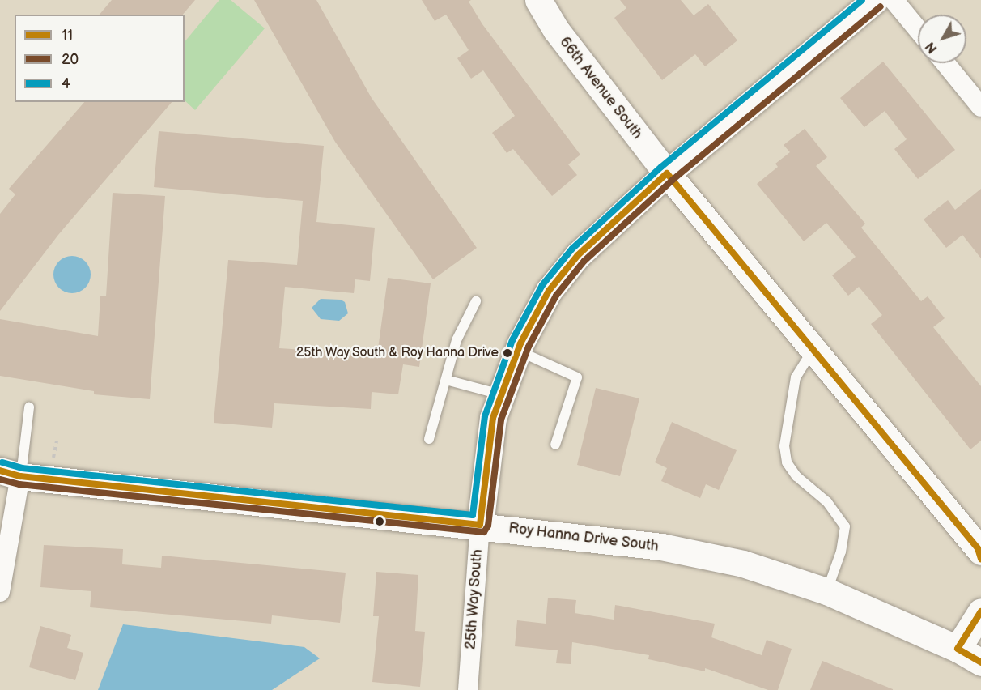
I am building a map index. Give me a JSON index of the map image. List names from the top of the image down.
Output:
{
  "streets": {
    "street": ["66th Avenue South", "Roy Hanna Drive South", "25th Way South"]
  },
  "crossings": [
    ["66th Avenue South", "25th Way South"],
    ["Roy Hanna Drive South", "25th Way South"]
  ],
  "places": ["25th Way South & Roy Hanna Drive"],
  "lines": ["transit line 4", "transit line 20", "transit line 11"],
  "legend": ["11", "20", "4"],
  "north": "bottom left"
}
